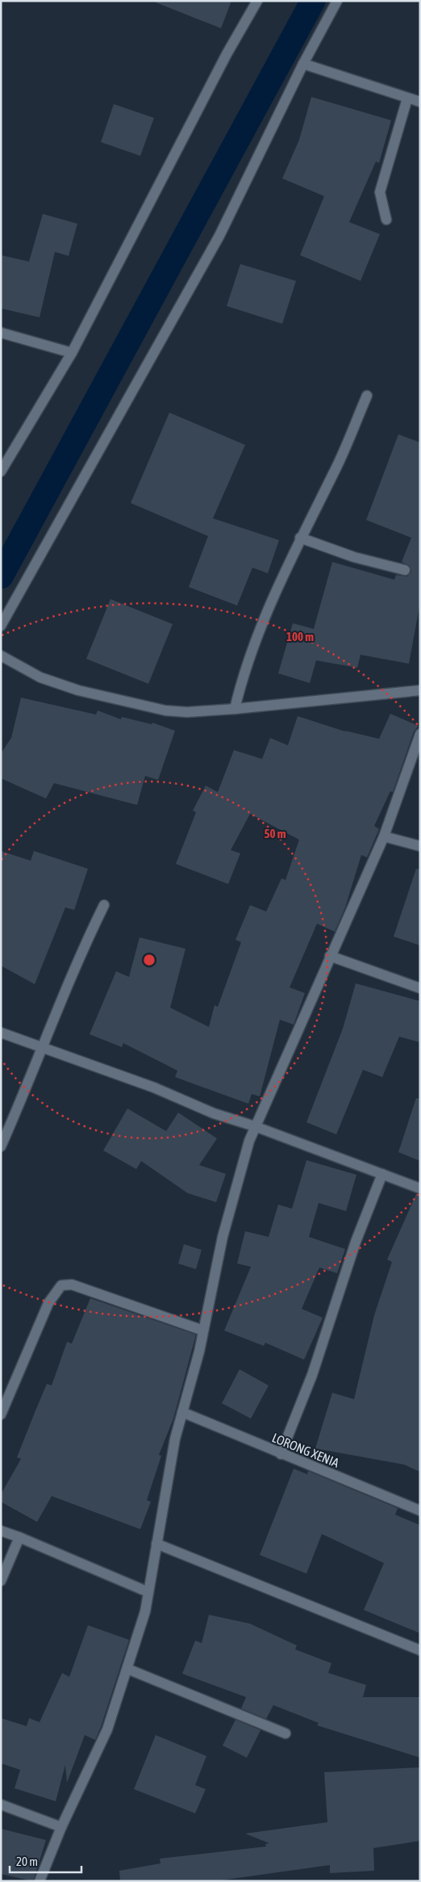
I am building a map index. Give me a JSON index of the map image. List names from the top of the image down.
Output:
{
  "streets": {
    "street": ["LORONG XENIA"]
  },
  "scale_bar": "20 m",
  "rings": ["100 m", "50 m"]
}
